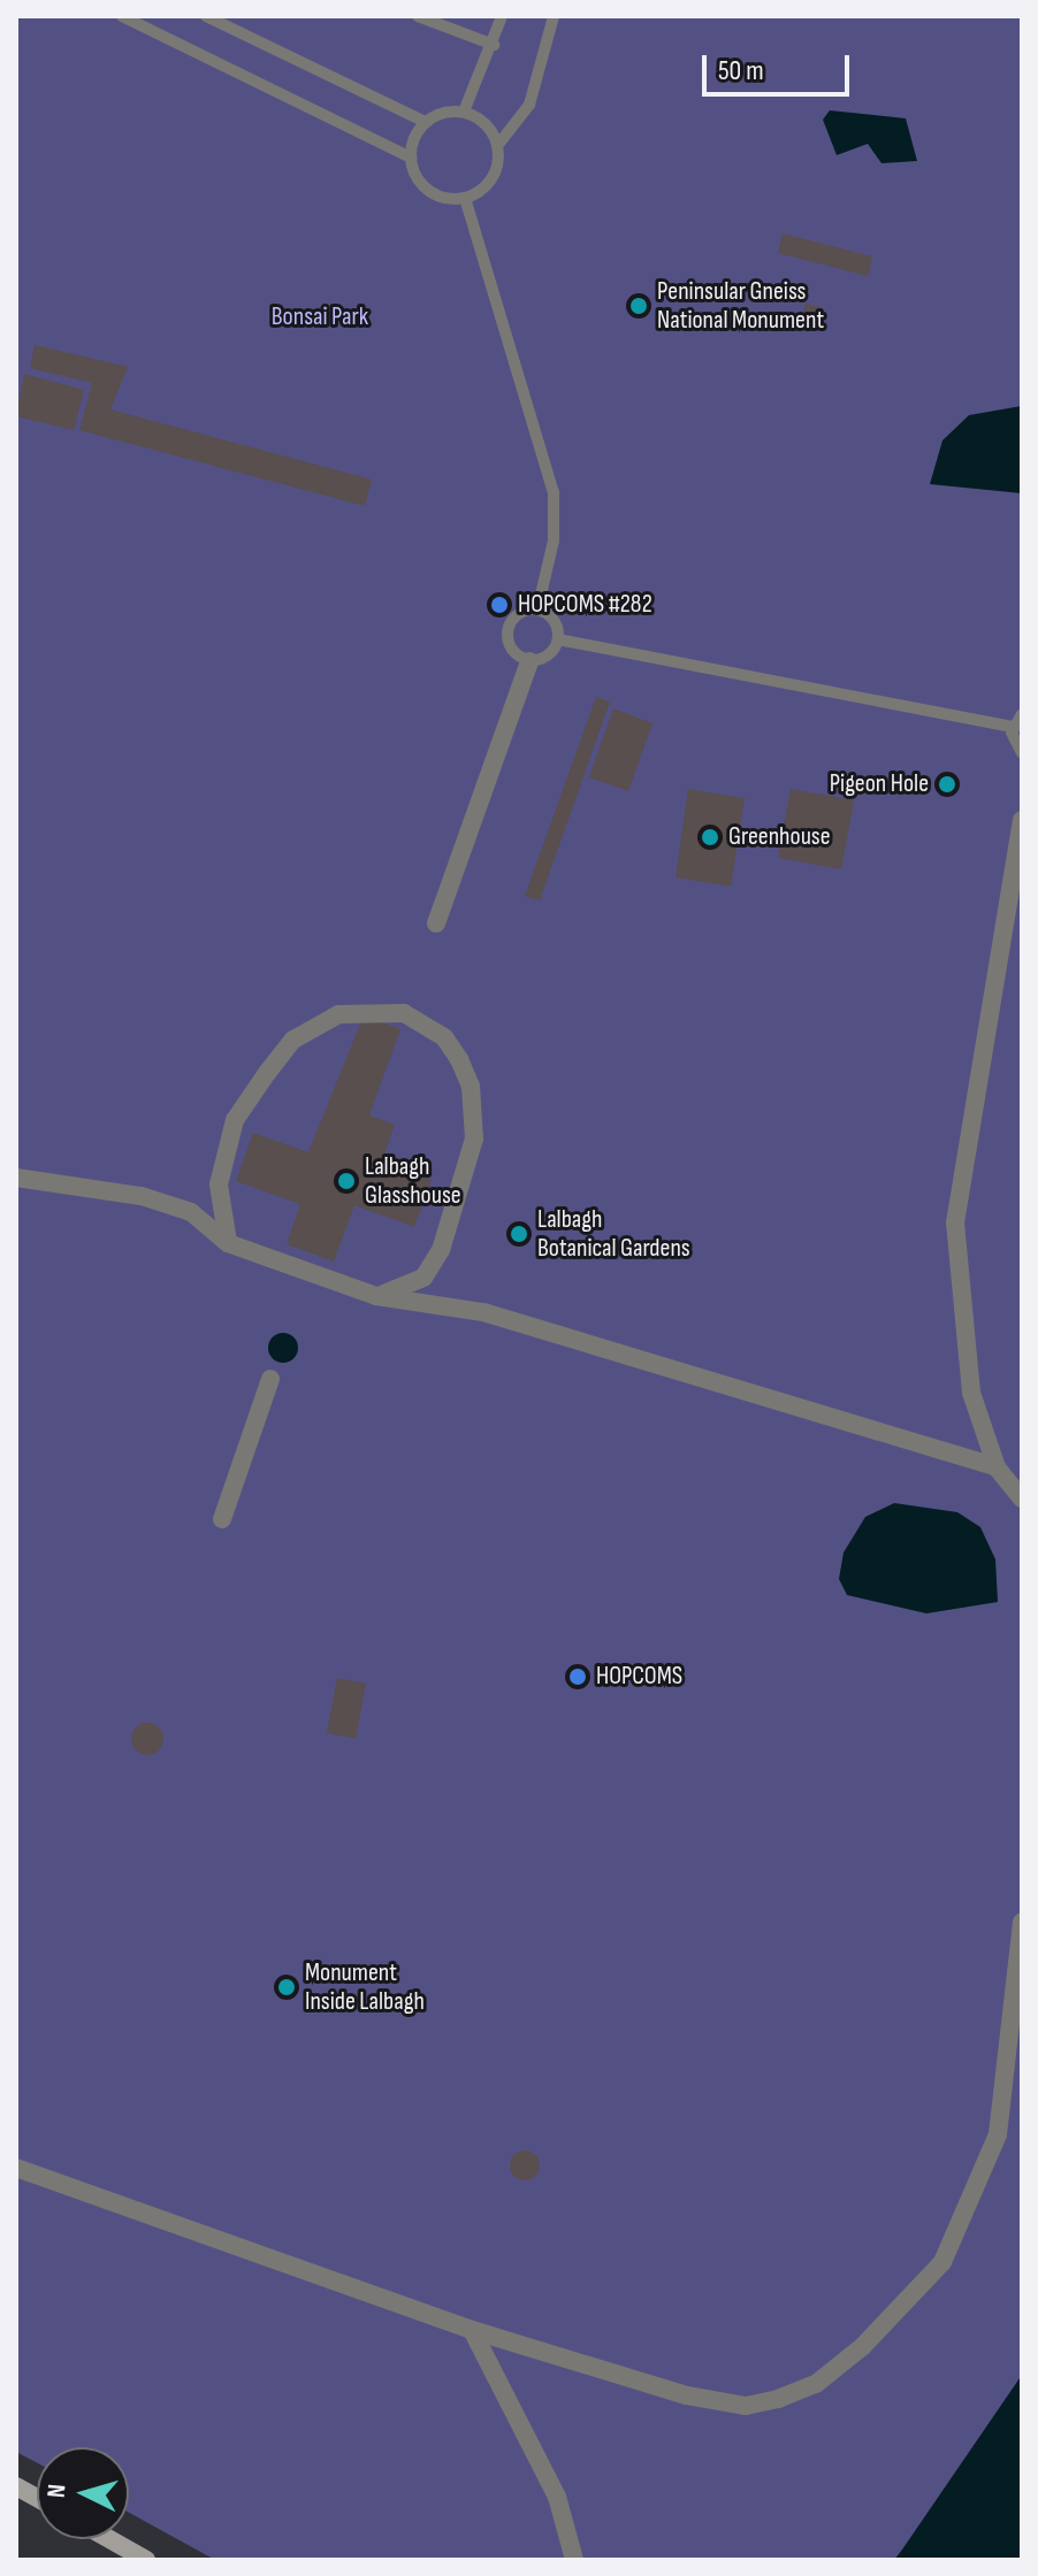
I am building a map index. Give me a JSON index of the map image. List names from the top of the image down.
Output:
{
  "parks": ["Bonsai Park"],
  "places": [
    "Peninsular Gneiss National Monument",
    "HOPCOMS #282",
    "Pigeon Hole",
    "Greenhouse",
    "Lalbagh Glasshouse",
    "Lalbagh Botanical Gardens",
    "HOPCOMS",
    "Monument Inside Lalbagh"
  ],
  "scale_bar": "50 m",
  "north": "left"
}
